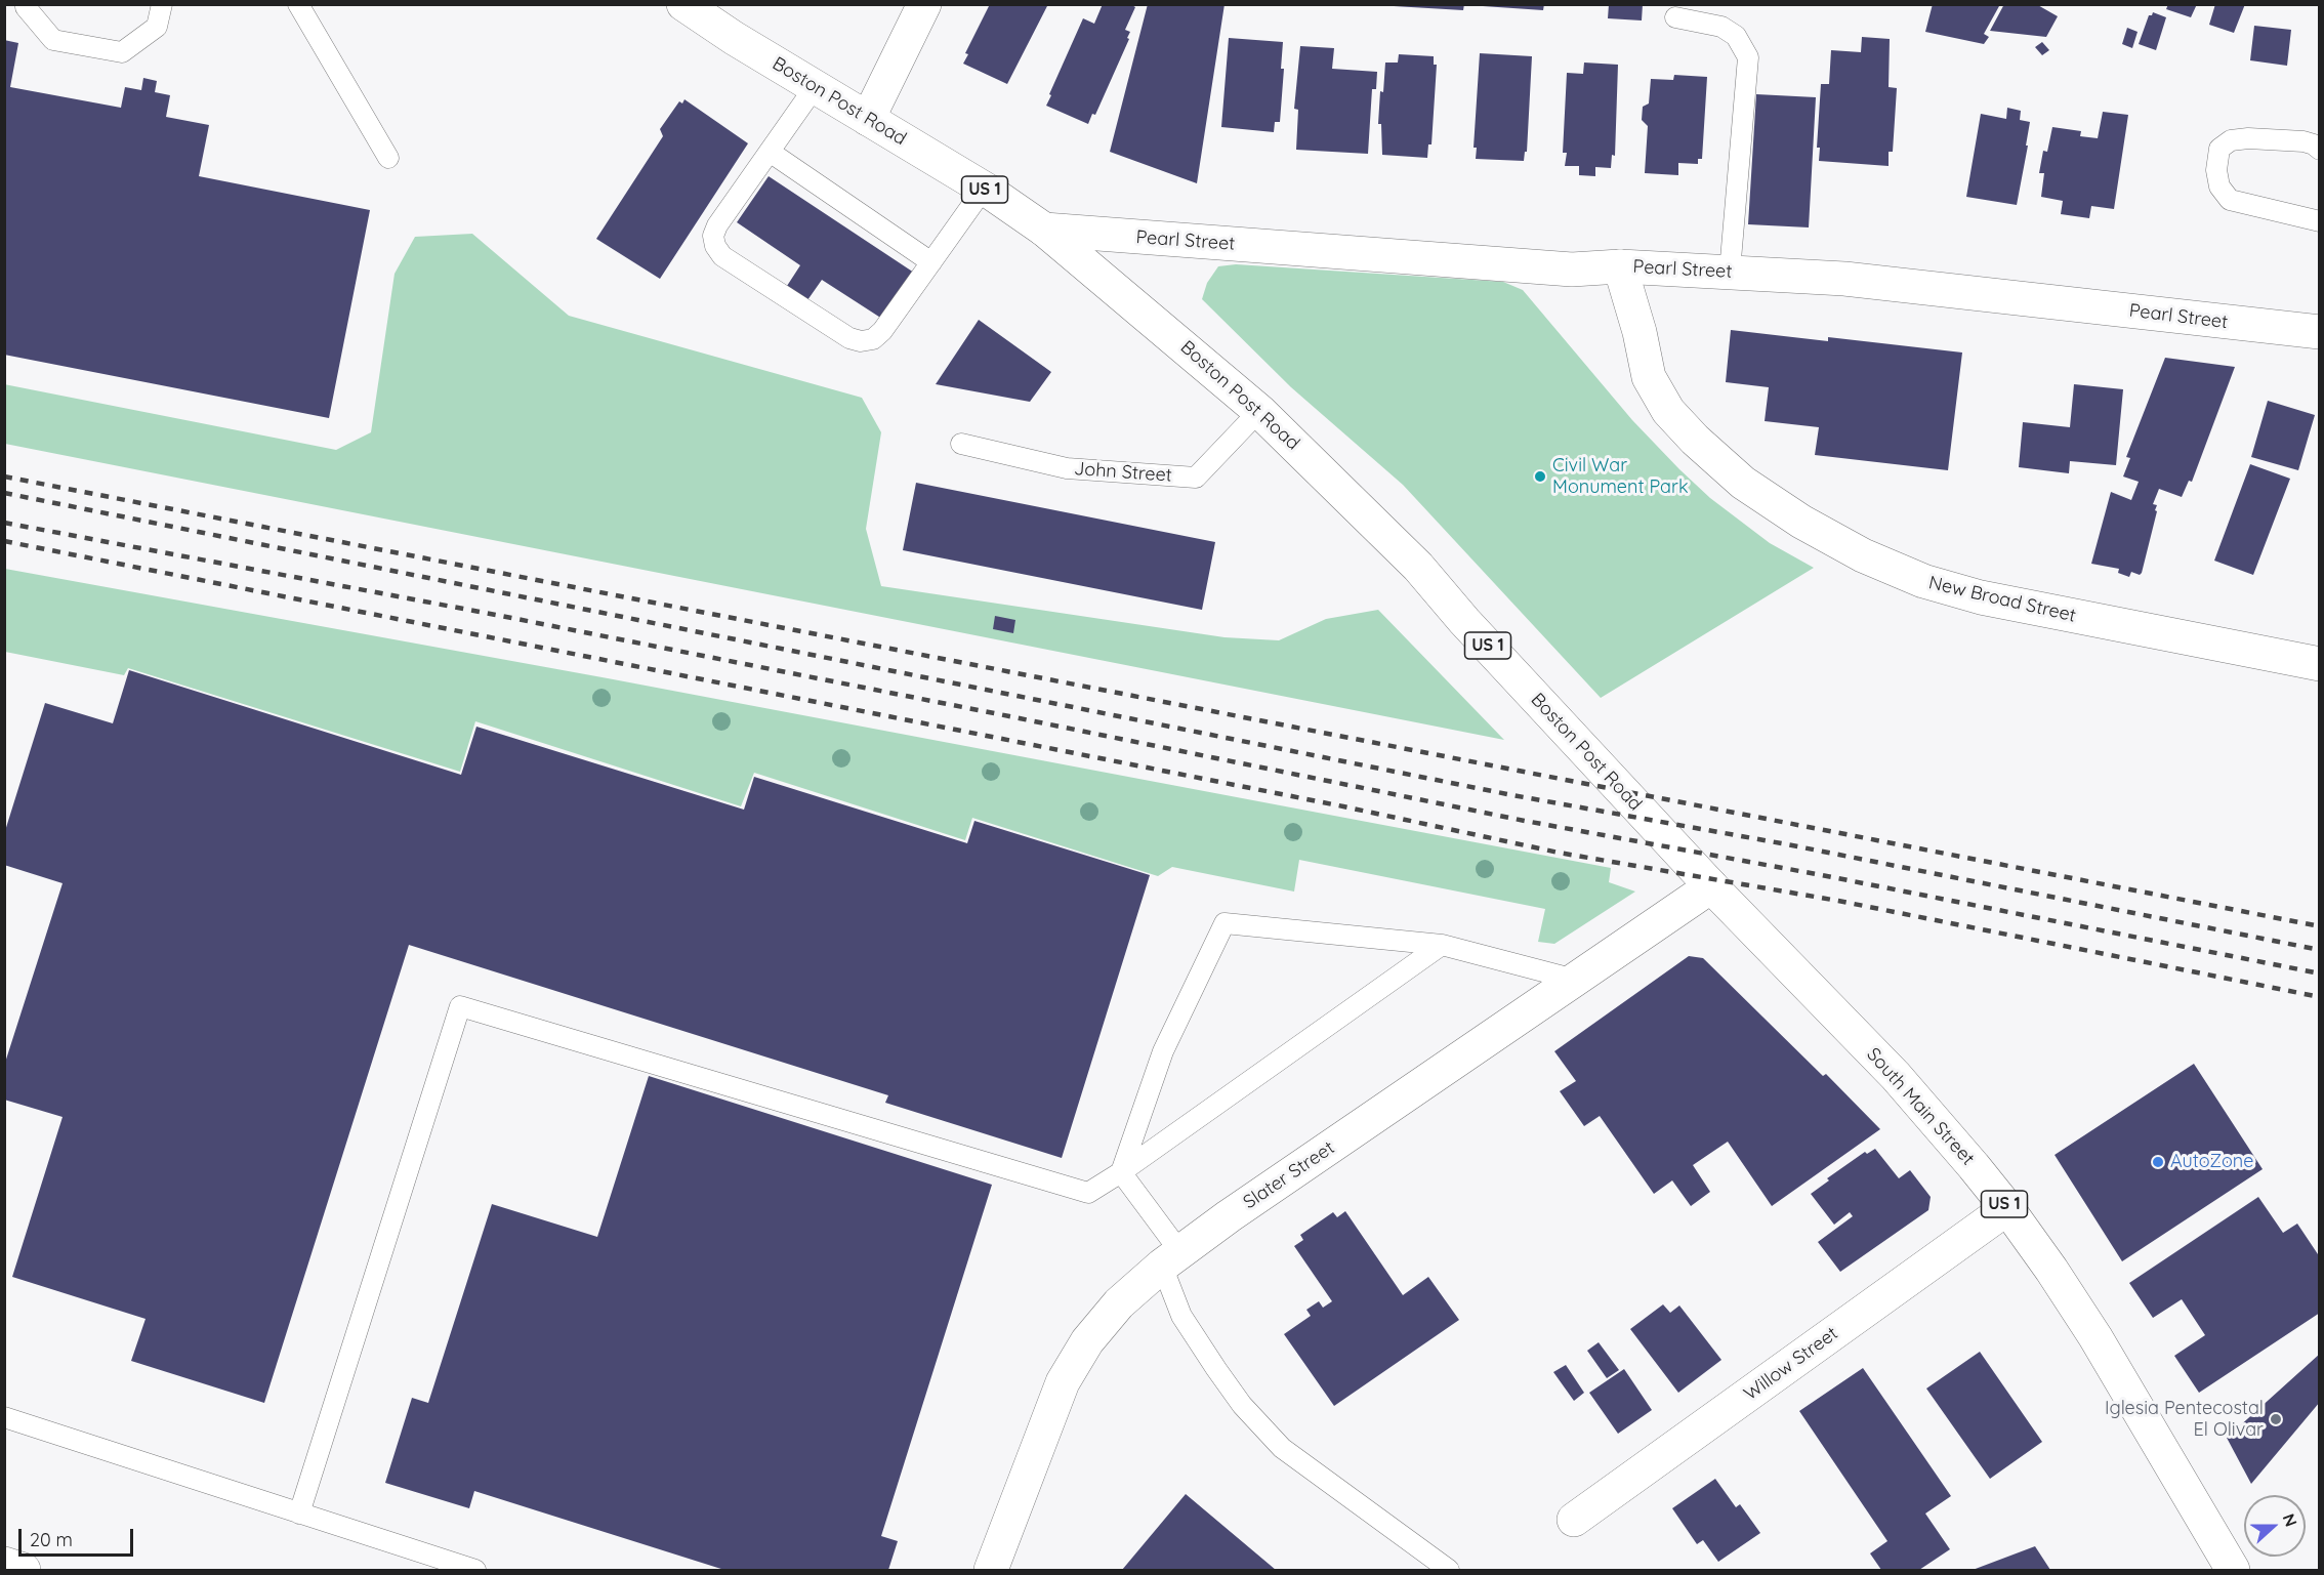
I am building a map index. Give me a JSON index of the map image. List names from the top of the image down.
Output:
{
  "streets": {
    "street": [
      "Boston Post Road",
      "US 1",
      "Pearl Street",
      "New Broad Street",
      "South Main Street",
      "Slater Street",
      "Willow Street"
    ],
    "lane": ["John Street"]
  },
  "crossings": [
    ["Boston Post Road", "Pearl Street"],
    ["Boston Post Road", "John Street"],
    ["Boston Post Road", "South Main Street"],
    ["Boston Post Road", "Slater Street"],
    ["Pearl Street", "New Broad Street"],
    ["South Main Street", "Slater Street"],
    ["South Main Street", "Willow Street"]
  ],
  "places": ["Civil War Monument Park", "AutoZone", "Iglesia Pentecostal El Olivar"],
  "scale_bar": "20 m",
  "north": "right"
}
